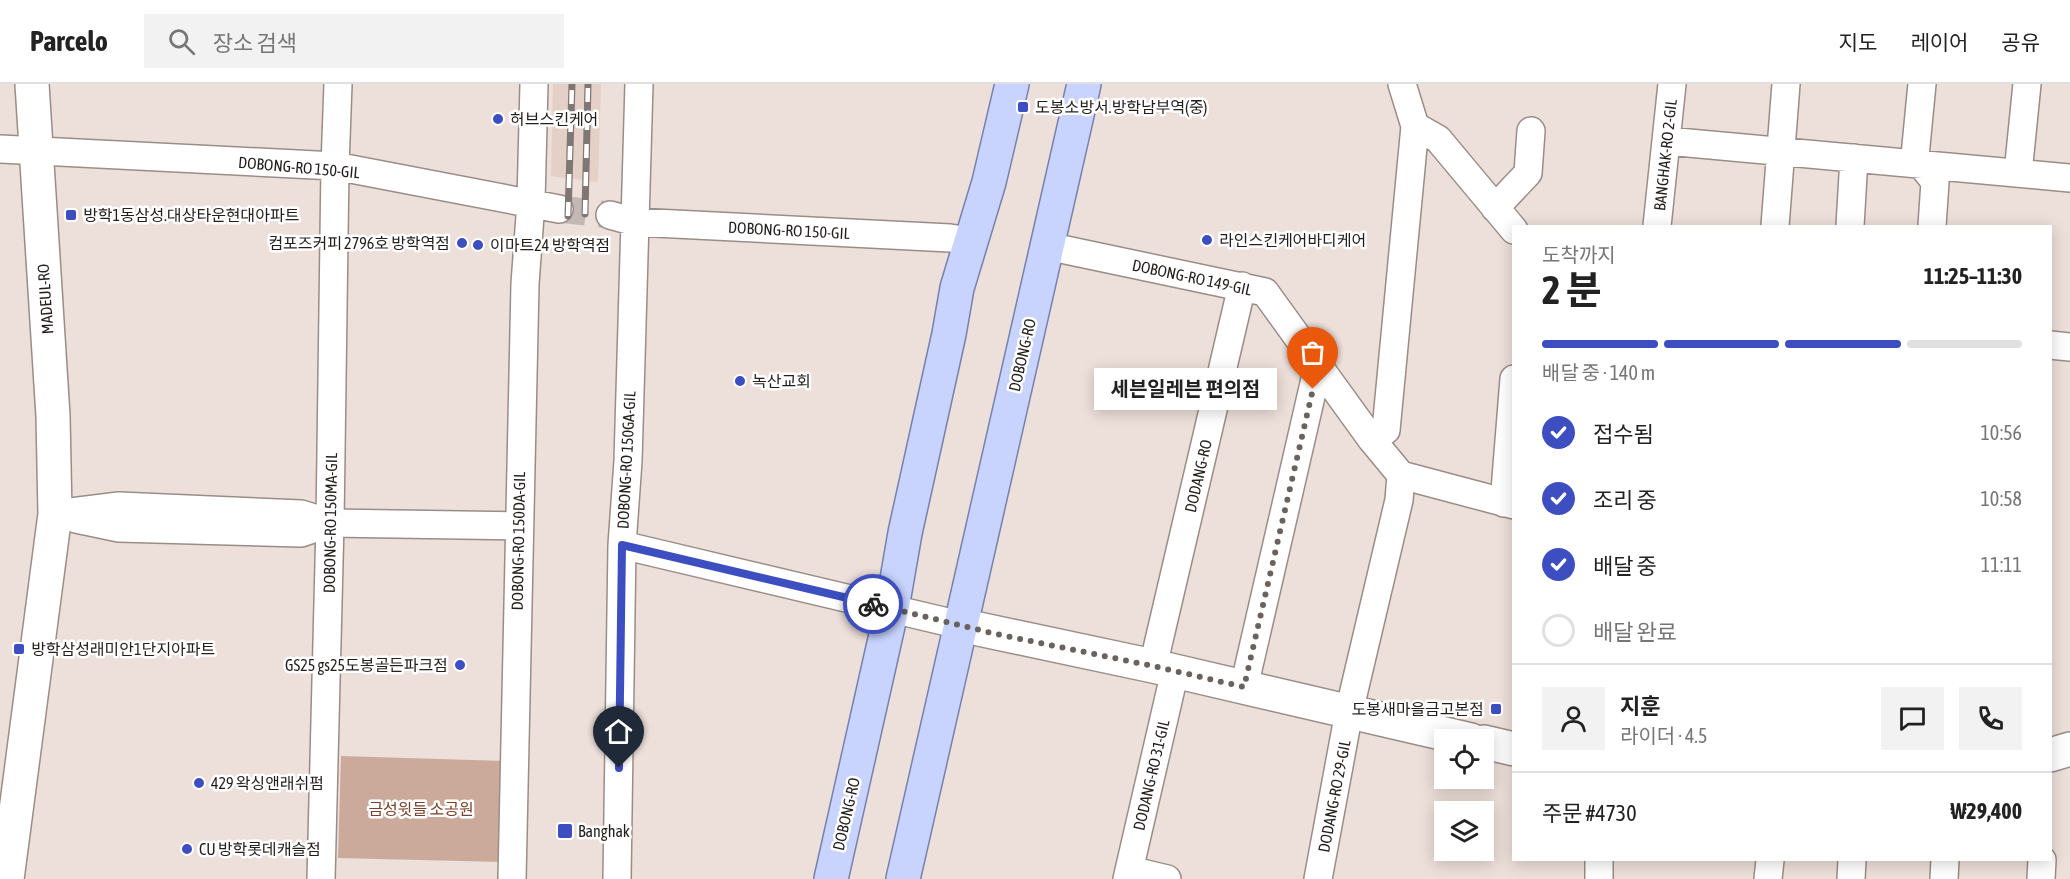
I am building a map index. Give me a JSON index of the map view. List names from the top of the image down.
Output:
{
  "streets": {
    "main road": ["DOBONG-RO"],
    "street": [
      "BANGHAK-RO 2-GIL",
      "DOBONG-RO 150-GIL",
      "DOBONG-RO 149-GIL",
      "MADEUL-RO",
      "DOBONG-RO 150GA-GIL",
      "DODANG-RO",
      "DOBONG-RO 150MA-GIL",
      "DOBONG-RO 150DA-GIL",
      "DODANG-RO 31-GIL",
      "DODANG-RO 29-GIL"
    ]
  },
  "crossings": [
    ["DOBONG-RO 150-GIL", "MADEUL-RO"],
    ["DOBONG-RO 150-GIL", "DOBONG-RO"],
    ["DOBONG-RO 150-GIL", "DOBONG-RO 150GA-GIL"],
    ["DOBONG-RO 150-GIL", "DOBONG-RO 150MA-GIL"],
    ["DOBONG-RO 150-GIL", "DOBONG-RO 150DA-GIL"],
    ["DOBONG-RO 149-GIL", "DOBONG-RO"],
    ["DOBONG-RO 149-GIL", "DODANG-RO"],
    ["DODANG-RO", "DODANG-RO 31-GIL"]
  ],
  "parks": ["금성윗들 소공원"],
  "places": {
    "transit": [
      "도봉소방서.방학남부역(중)",
      "방학1동삼성.대상타운현대아파트",
      "방학삼성래미안1단지아파트",
      "도봉새마을금고본점",
      "Banghak"
    ],
    "other": [
      "허브스킨케어",
      "라인스킨케어바디케어",
      "컴포즈커피 2796호 방학역점",
      "이마트24 방학역점",
      "녹산교회",
      "세븐일레븐 편의점",
      "GS25 gs25도봉골든파크점",
      "429 왁싱앤래쉬펌",
      "CU 방학롯데캐슬점"
    ]
  },
  "page": {
    "header": "Parcelo",
    "search": "장소 검색",
    "nav": ["지도", "레이어", "공유"],
    "heading": ["2 분", "도착까지", "11:25–11:30"],
    "panel": [
      "지훈",
      "라이더 · 4.5",
      "주문 #4730",
      "₩29,400"
    ],
    "bar": "배달 중 · 140 m",
    "bubble": "세븐일레븐 편의점",
    "list": [
      ["접수됨", "10:56"],
      ["조리 중", "10:58"],
      ["배달 중", "11:11"],
      "배달 완료"
    ]
  }
}
